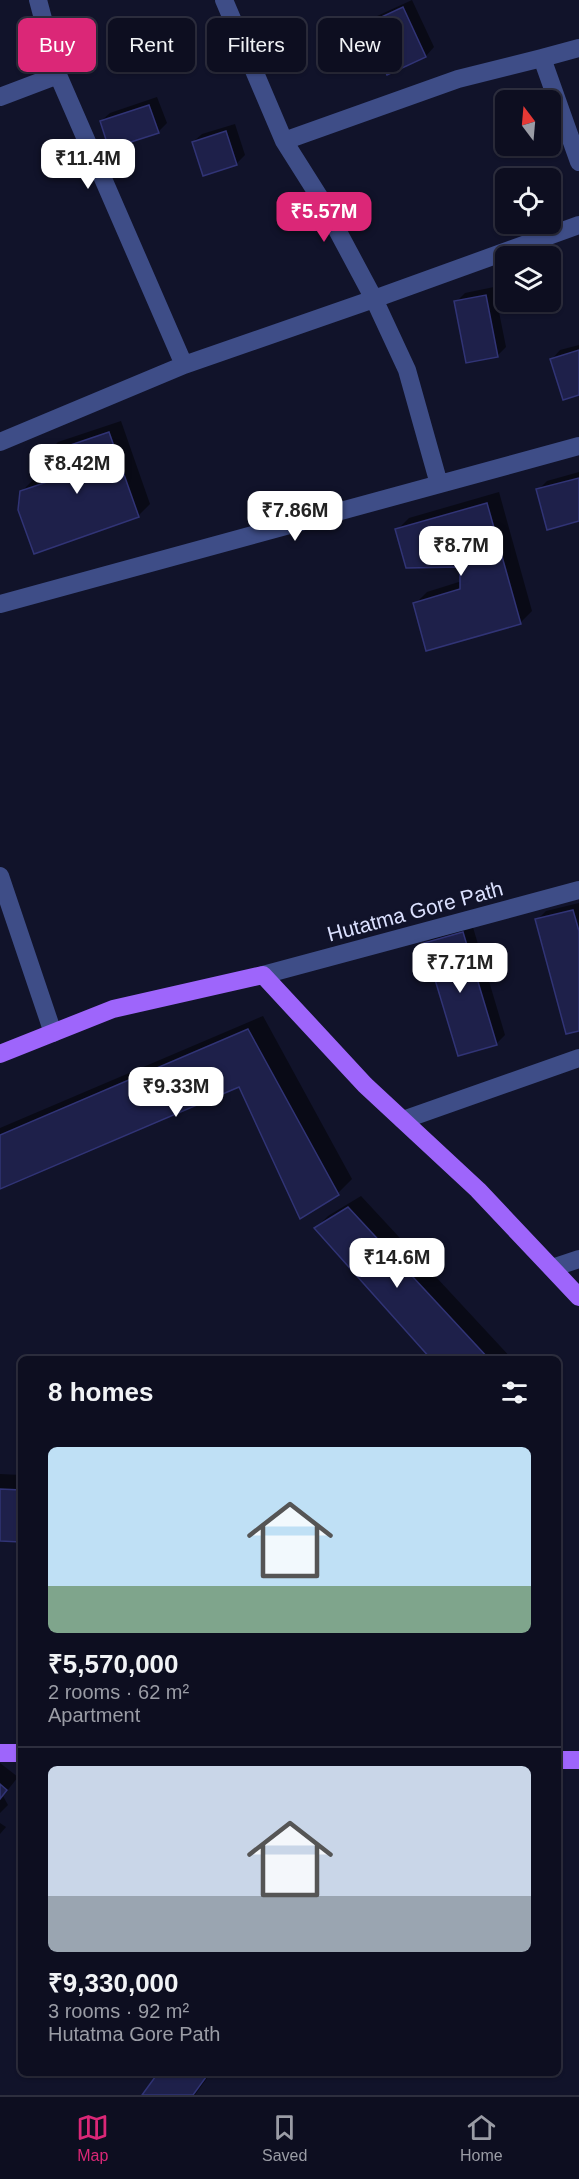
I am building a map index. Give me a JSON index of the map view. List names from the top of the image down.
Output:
{
  "streets": {
    "street": ["Hutatma Gore Path"]
  },
  "north": "top",
  "page": {
    "chip": [
      "Buy",
      "Rent",
      "Filters",
      "New"
    ],
    "price": [
      "₹11.4M",
      "₹5.57M",
      "₹8.42M",
      "₹7.86M",
      "₹8.7M",
      "₹7.71M",
      "₹9.33M",
      "₹14.6M"
    ],
    "heading": "8 homes",
    "list": [
      {
        "name": "₹5,570,000",
        "note": "2 rooms · 62 m² · Apartment"
      },
      {
        "name": "₹9,330,000",
        "note": "3 rooms · 92 m² · Hutatma Gore Path"
      }
    ],
    "tabs": ["Map", "Saved", "Home"]
  }
}
